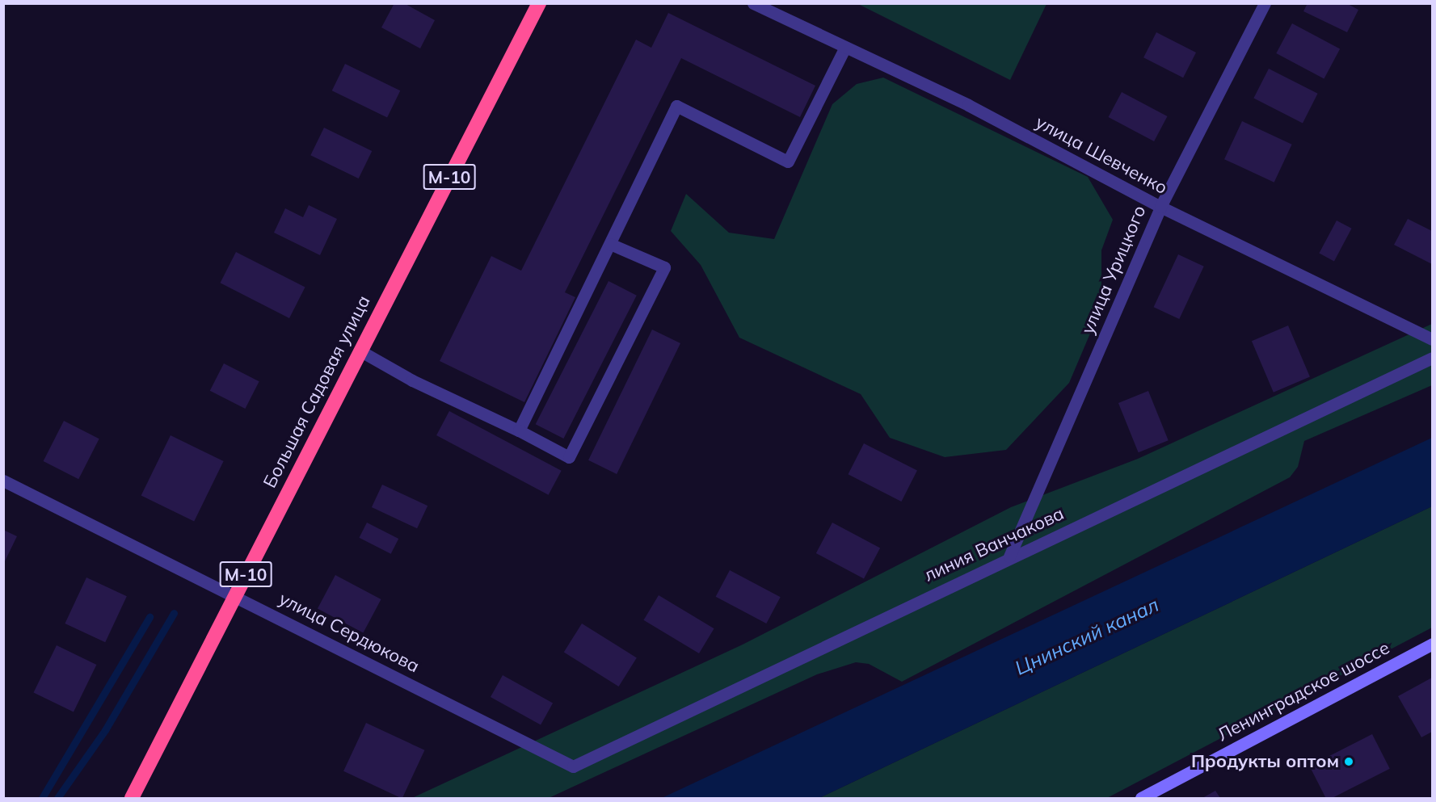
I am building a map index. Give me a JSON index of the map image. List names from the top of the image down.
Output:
{
  "streets": {
    "highway": ["М-10", "Большая Садовая улица"],
    "street": [
      "улица Шевченко",
      "улица Урицкого",
      "линия Ванчакова",
      "улица Сердюкова",
      "Ленинградское шоссе"
    ]
  },
  "crossings": [
    ["улица Шевченко", "улица Урицкого"],
    ["улица Урицкого", "линия Ванчакова"],
    ["Большая Садовая улица", "улица Сердюкова"],
    ["линия Ванчакова", "улица Сердюкова"]
  ],
  "water": ["Цнинский канал"],
  "places": ["Продукты оптом"]
}
